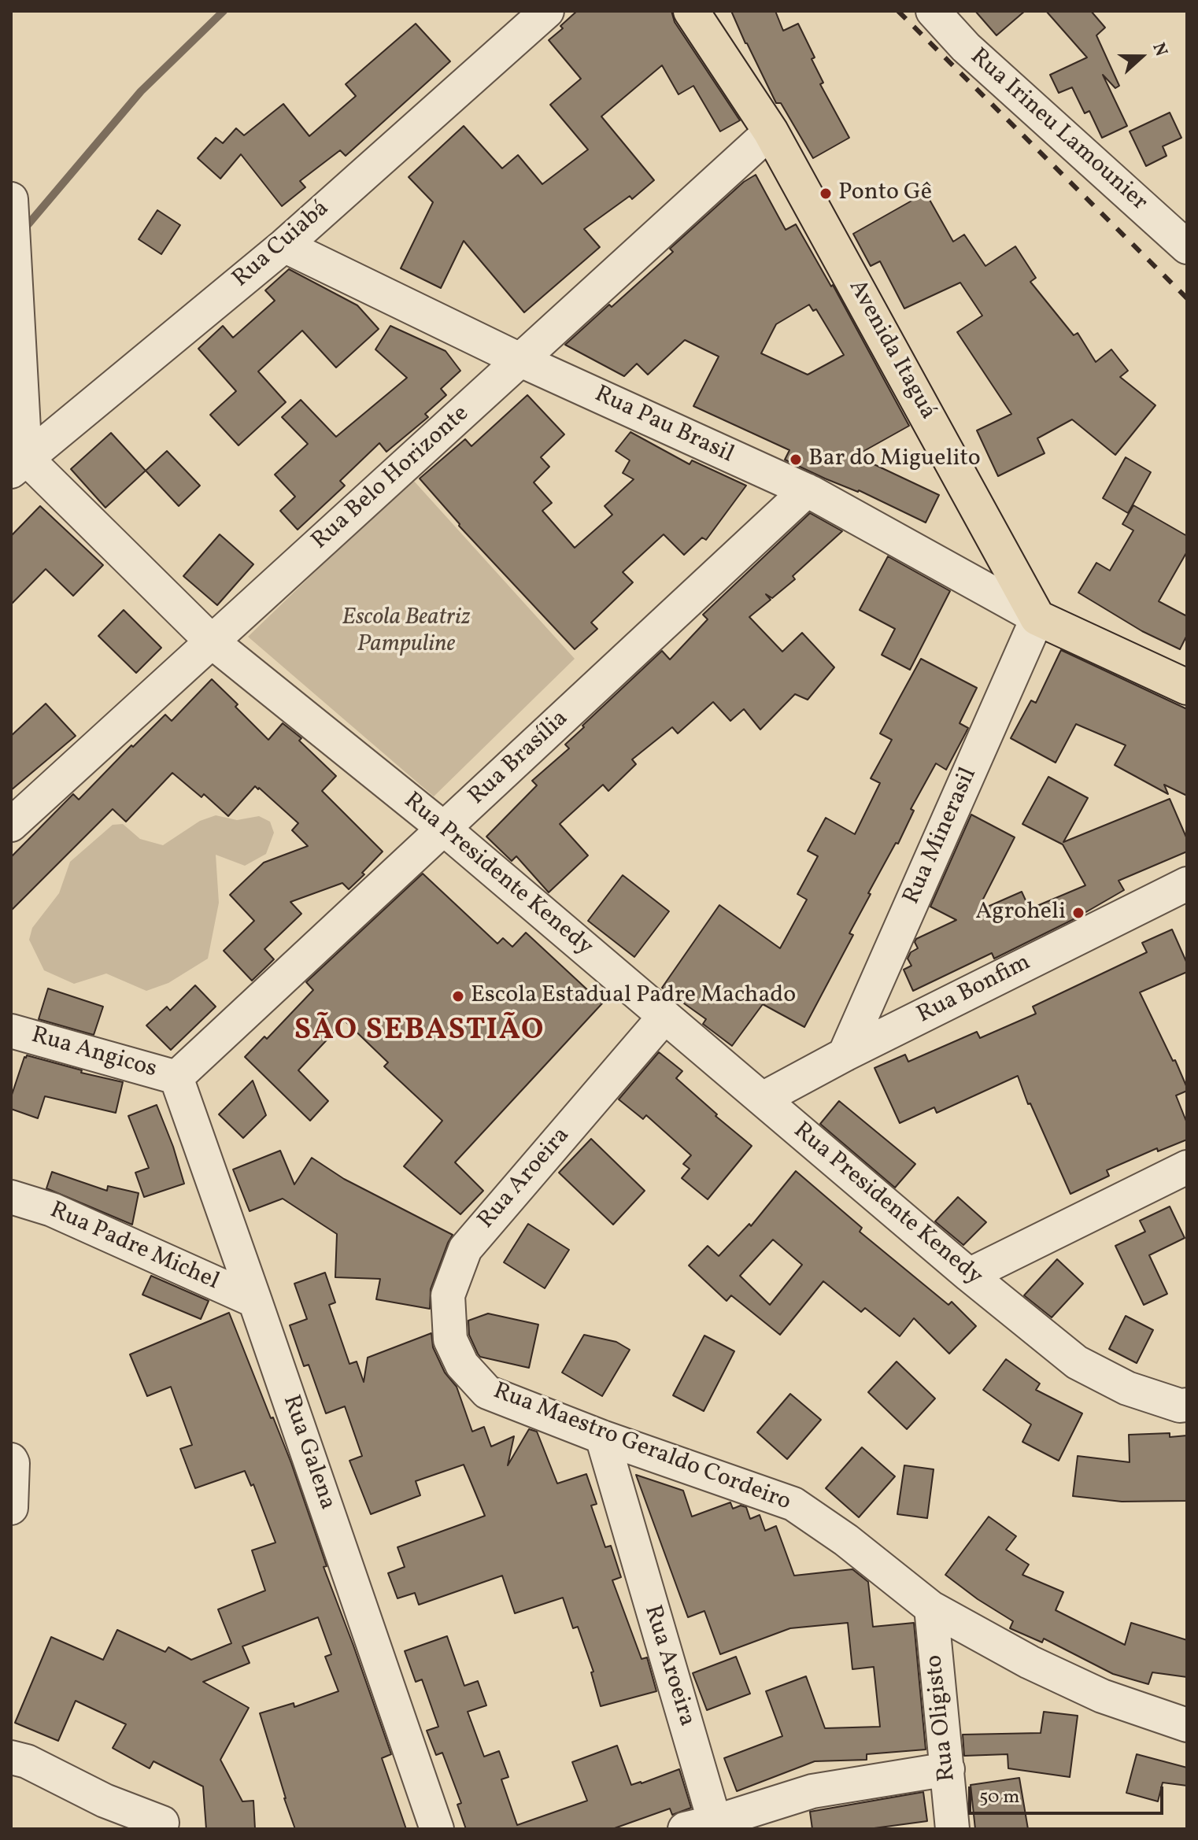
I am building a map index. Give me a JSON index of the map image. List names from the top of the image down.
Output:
{
  "streets": {
    "main road": ["Avenida Itaguá"],
    "street": [
      "Rua Irineu Lamounier",
      "Rua Cuiabá",
      "Rua Pau Brasil",
      "Rua Belo Horizonte",
      "Rua Brasília",
      "Rua Minerasil",
      "Rua Presidente Kenedy",
      "Rua Bonfim",
      "Rua Angicos",
      "Rua Aroeira",
      "Rua Padre Michel",
      "Rua Maestro Geraldo Cordeiro",
      "Rua Galena",
      "Rua Oligisto"
    ]
  },
  "crossings": [
    ["Rua Cuiabá", "Rua Pau Brasil"],
    ["Rua Cuiabá", "Rua Presidente Kenedy"],
    ["Avenida Itaguá", "Rua Pau Brasil"],
    ["Avenida Itaguá", "Rua Belo Horizonte"],
    ["Avenida Itaguá", "Rua Minerasil"],
    ["Rua Pau Brasil", "Rua Belo Horizonte"],
    ["Rua Pau Brasil", "Rua Brasília"],
    ["Rua Pau Brasil", "Rua Minerasil"],
    ["Rua Belo Horizonte", "Rua Presidente Kenedy"],
    ["Rua Brasília", "Rua Presidente Kenedy"],
    ["Rua Brasília", "Rua Angicos"],
    ["Rua Brasília", "Rua Galena"],
    ["Rua Minerasil", "Rua Bonfim"],
    ["Rua Presidente Kenedy", "Rua Bonfim"],
    ["Rua Presidente Kenedy", "Rua Aroeira"],
    ["Rua Angicos", "Rua Galena"],
    ["Rua Aroeira", "Rua Maestro Geraldo Cordeiro"],
    ["Rua Padre Michel", "Rua Galena"],
    ["Rua Maestro Geraldo Cordeiro", "Rua Oligisto"]
  ],
  "districts": ["SÃO SEBASTIÃO"],
  "parks": ["Escola Beatriz Pampuline"],
  "places": [
    "Ponto Gê",
    "Bar do Miguelito",
    "Agroheli",
    "Escola Estadual Padre Machado"
  ],
  "scale_bar": "50 m",
  "north": "right"
}
